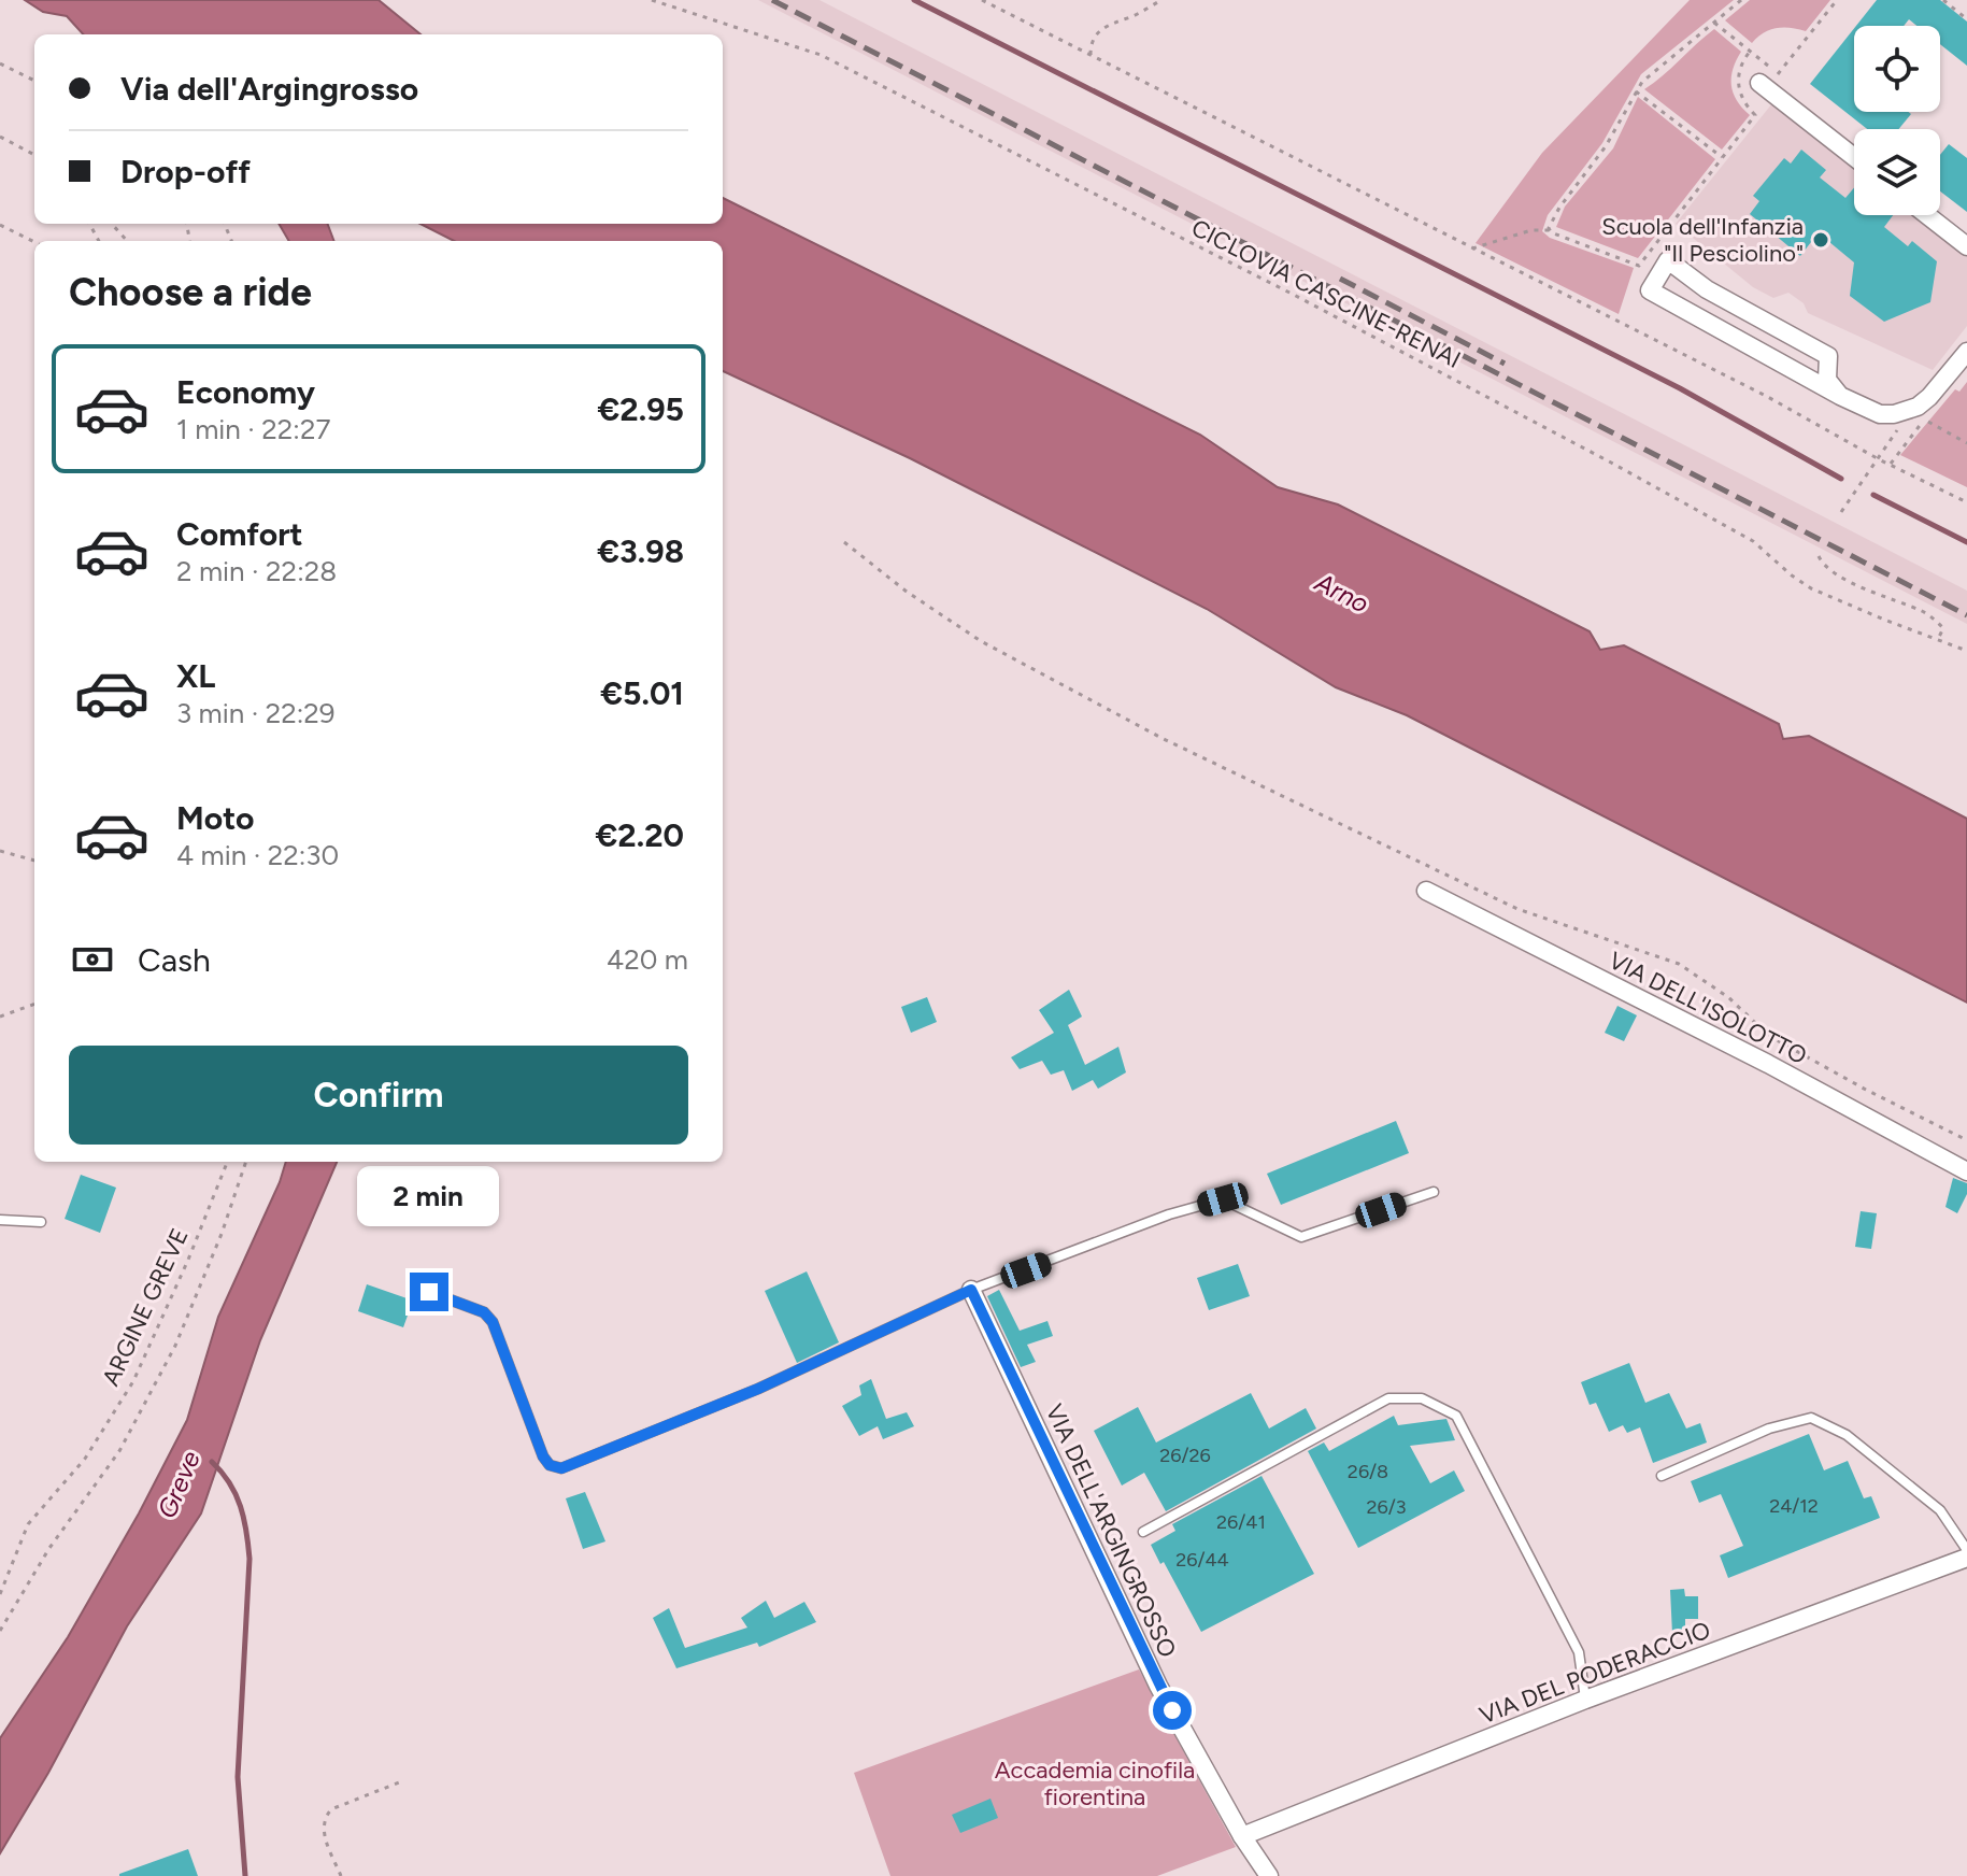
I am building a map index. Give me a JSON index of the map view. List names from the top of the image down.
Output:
{
  "streets": {
    "street": ["VIA DELL'ISOLOTTO", "VIA DELL'ARGINGROSSO", "VIA DEL PODERACCIO"],
    "path": ["CICLOVIA CASCINE-RENAI", "ARGINE GREVE"]
  },
  "crossings": [
    ["VIA DELL'ARGINGROSSO", "VIA DEL PODERACCIO"]
  ],
  "water": ["Arno", "Greve"],
  "parks": ["Accademia cinofila fiorentina"],
  "places": ["Scuola dell'Infanzia \"Il Pesciolino\""],
  "house_numbers": [
    "26/26",
    "26/8",
    "24/12",
    "26/3",
    "26/41",
    "26/44"
  ],
  "page": {
    "banner": ["Via dell'Argingrosso", "Drop-off"],
    "heading": "Choose a ride",
    "list": [
      {
        "name": "Economy",
        "note": "1 min · 22:27",
        "value": "€2.95"
      },
      {
        "name": "Comfort",
        "note": "2 min · 22:28",
        "value": "€3.98"
      },
      {
        "name": "XL",
        "note": "3 min · 22:29",
        "value": "€5.01"
      },
      {
        "name": "Moto",
        "note": "4 min · 22:30",
        "value": "€2.20"
      }
    ],
    "pay": ["Cash", "420 m"],
    "buttons": "Confirm",
    "bubble": "2 min"
  }
}
